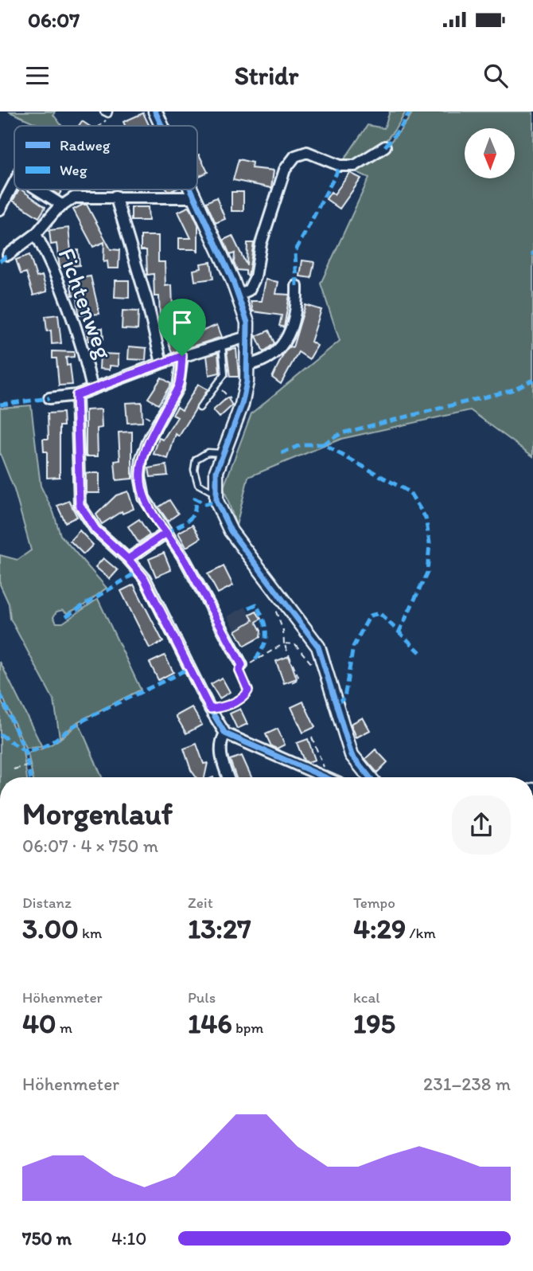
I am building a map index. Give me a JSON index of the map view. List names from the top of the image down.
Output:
{
  "streets": {
    "street": ["Fichtenweg"]
  },
  "legend": ["Radweg", "Weg"],
  "north": "bottom",
  "page": {
    "status": "06:07",
    "header": "Stridr",
    "heading": ["Morgenlauf", "06:07 · 4 × 750 m"],
    "stats": [
      ["Distanz", "3.00 km"],
      ["Zeit", "13:27"],
      ["Tempo", "4:29 /km"],
      ["Höhenmeter", "40 m"],
      ["Puls", "146 bpm"],
      ["kcal", "195"]
    ],
    "chart": ["Höhenmeter", "231–238 m"],
    "list": [
      {
        "name": "750 m",
        "note": "4:10"
      }
    ]
  }
}
